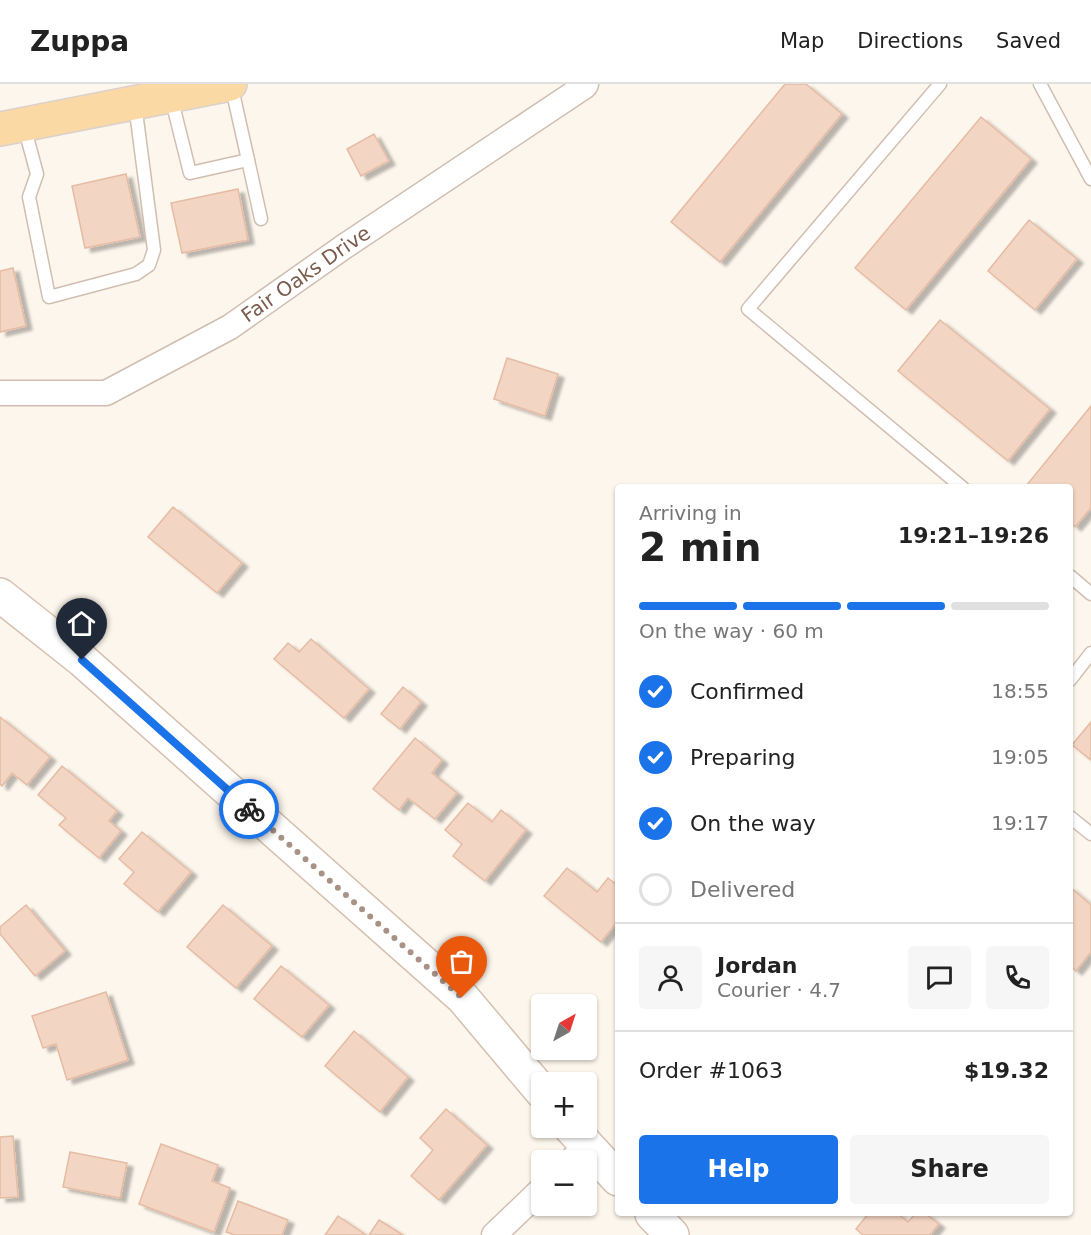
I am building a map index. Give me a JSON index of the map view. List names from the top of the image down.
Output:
{
  "streets": {
    "street": ["Fair Oaks Drive"]
  },
  "north": "top right",
  "page": {
    "header": "Zuppa",
    "nav": ["Map", "Directions", "Saved"],
    "heading": ["2 min", "Arriving in", "19:21–19:26"],
    "panel": [
      "Jordan",
      "Courier · 4.7",
      "Order #1063",
      "$19.32"
    ],
    "bar": "On the way · 60 m",
    "list": [
      ["Confirmed", "18:55"],
      ["Preparing", "19:05"],
      ["On the way", "19:17"],
      "Delivered"
    ],
    "map_buttons": ["+", "−"],
    "buttons": ["Help", "Share"]
  }
}
